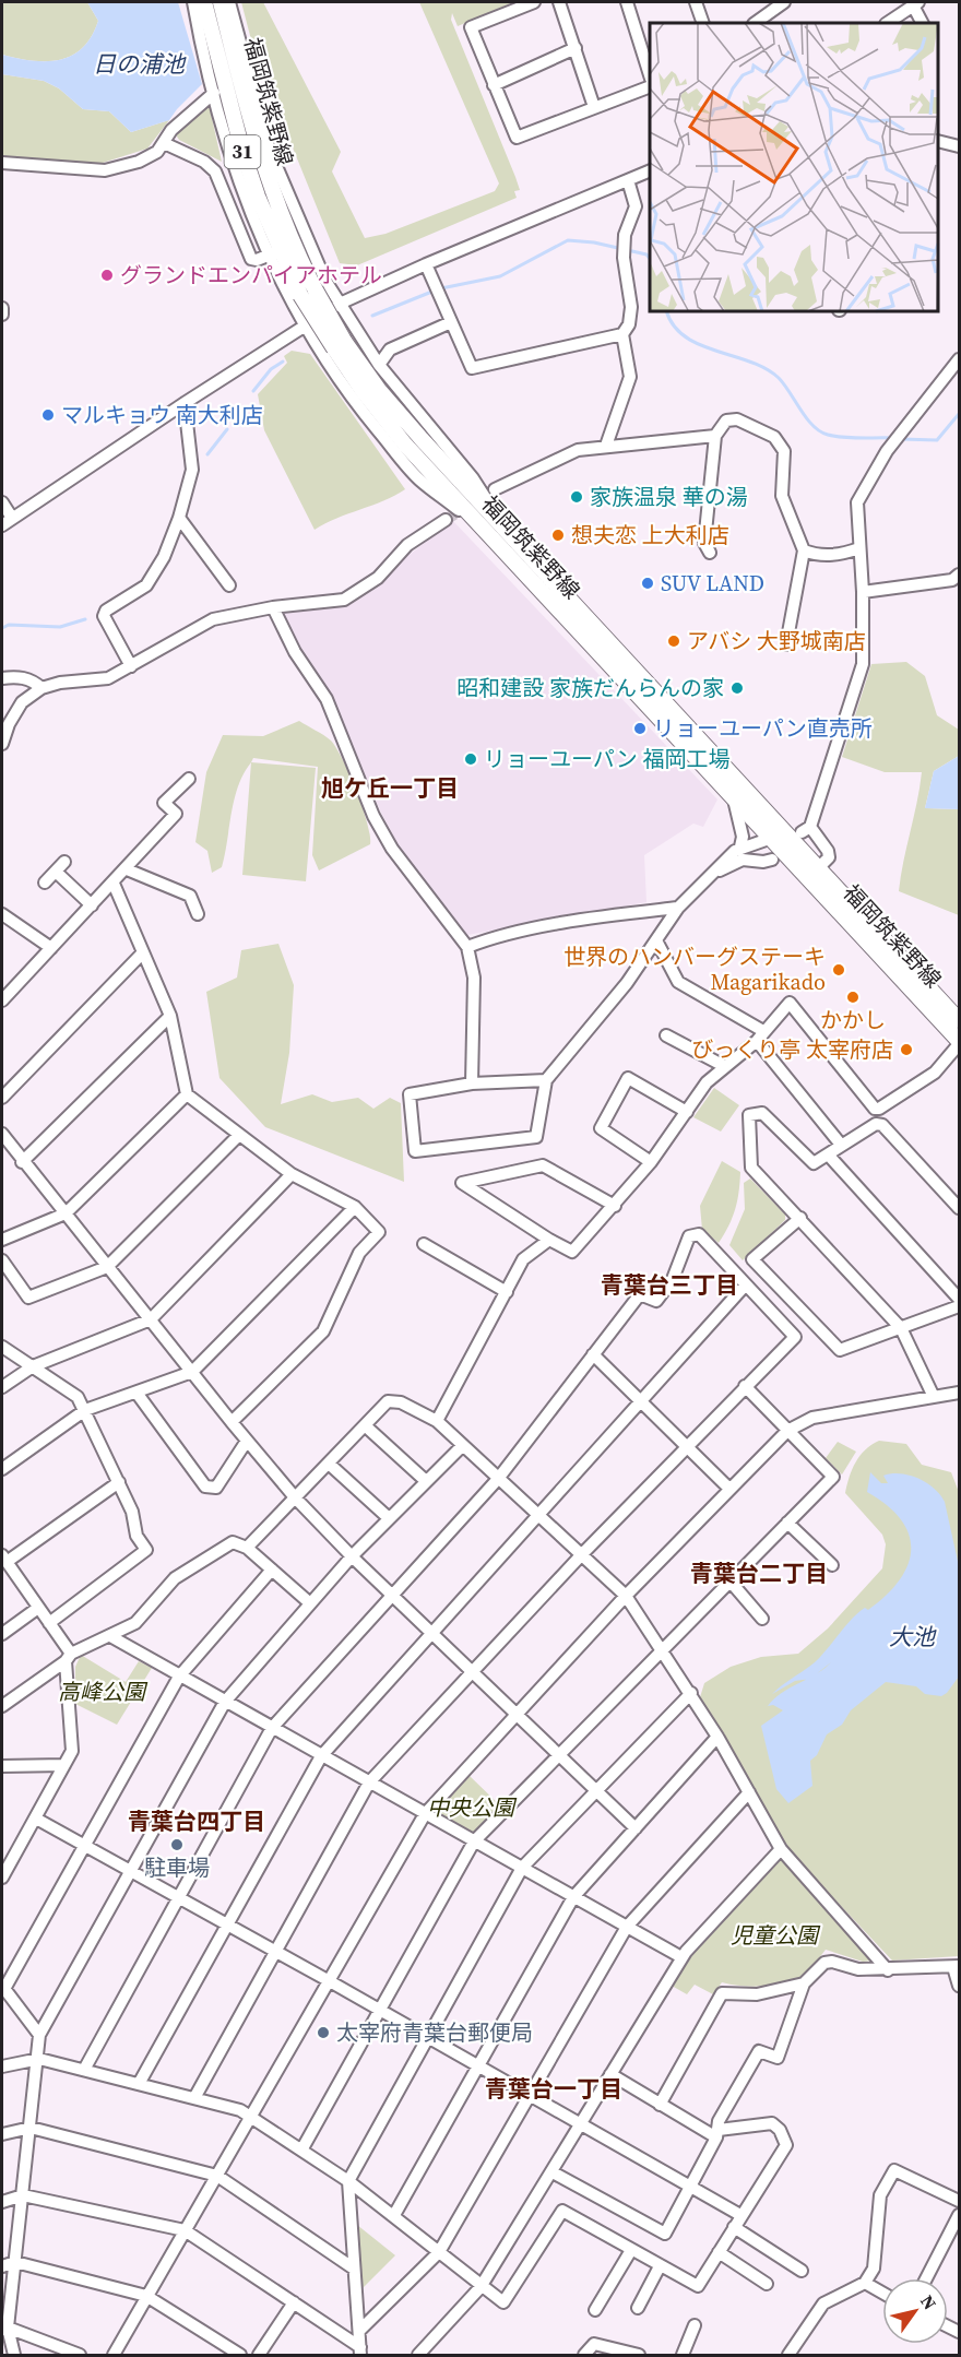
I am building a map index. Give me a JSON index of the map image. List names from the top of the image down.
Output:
{
  "streets": {
    "main road": ["福岡筑紫野線", "31"]
  },
  "districts": [
    "旭ケ丘一丁目",
    "青葉台三丁目",
    "青葉台二丁目",
    "青葉台四丁目",
    "青葉台一丁目"
  ],
  "water": ["日の浦池", "大池"],
  "parks": ["高峰公園", "中央公園", "児童公園"],
  "places": [
    "グランドエンパイアホテル",
    "マルキョウ 南大利店",
    "家族温泉 華の湯",
    "想夫恋 上大利店",
    "SUV LAND",
    "アバシ 大野城南店",
    "昭和建設 家族だんらんの家",
    "リョーユーパン直売所",
    "リョーユーパン 福岡工場",
    "世界のハンバーグステーキ Magarikado",
    "かかし",
    "びっくり亭 太宰府店",
    "駐車場",
    "太宰府青葉台郵便局"
  ],
  "north": "top right"
}
